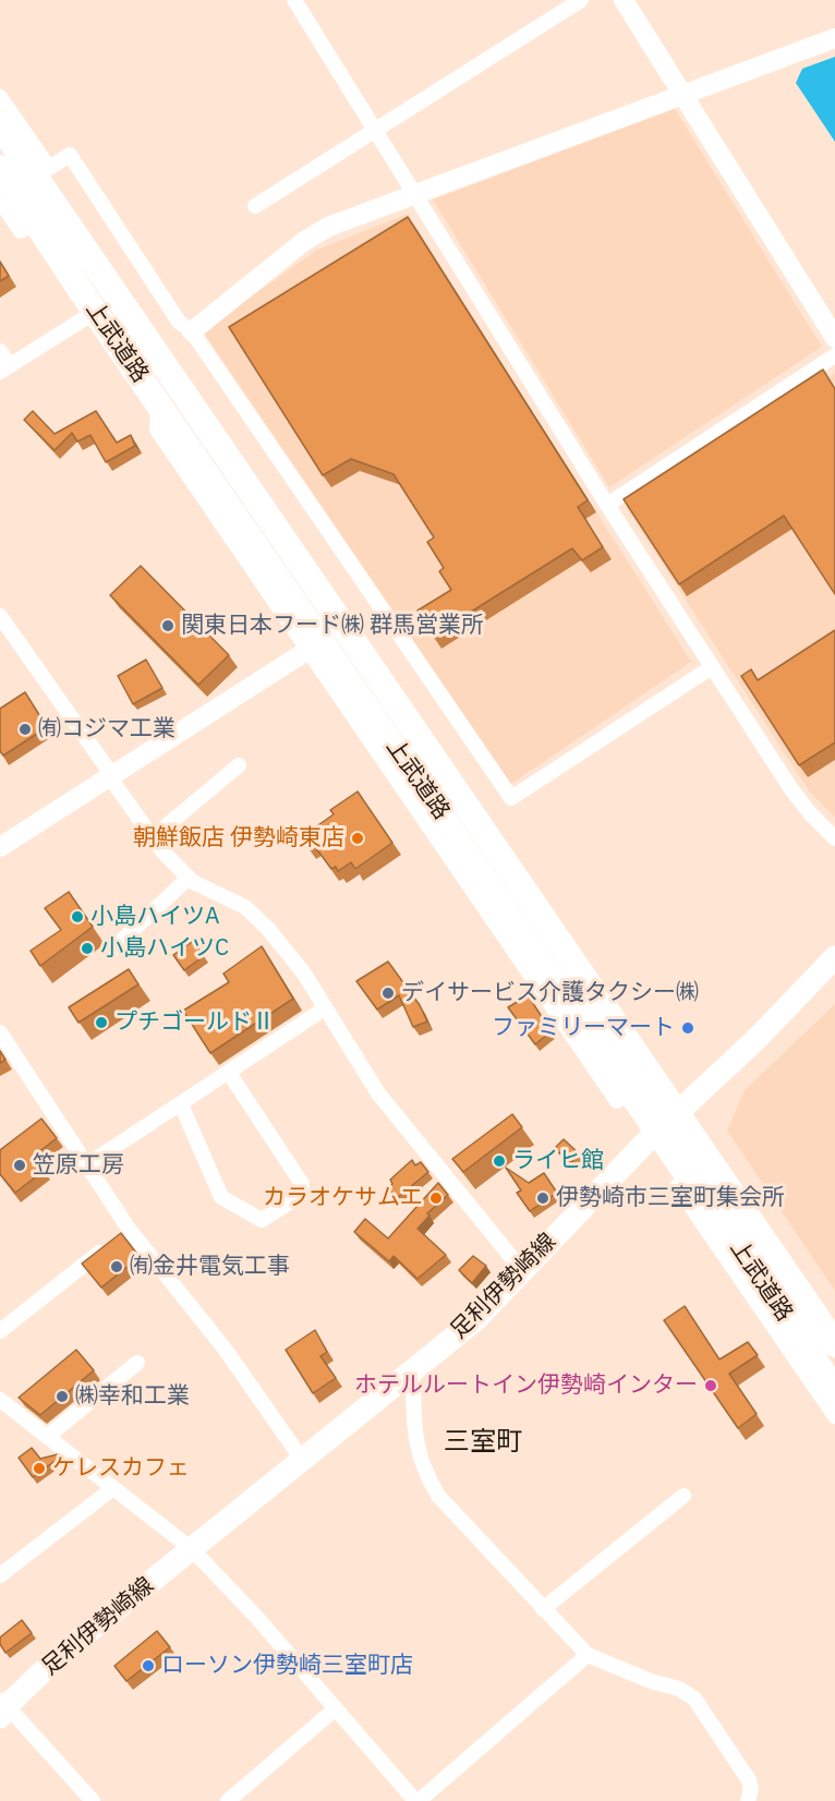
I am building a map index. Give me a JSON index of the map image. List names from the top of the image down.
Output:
{
  "streets": {
    "highway": ["上武道路"],
    "main road": ["足利伊勢崎線"]
  },
  "crossings": [
    ["上武道路", "足利伊勢崎線"]
  ],
  "districts": ["三室町"],
  "places": [
    "関東日本フード㈱ 群馬営業所",
    "㈲コジマ工業",
    "朝鮮飯店 伊勢崎東店",
    "小島ハイツA",
    "小島ハイツC",
    "デイサービス介護タクシー㈱",
    "プチゴールドⅡ",
    "ファミリーマート",
    "ライヒ館",
    "笠原工房",
    "カラオケサムエ",
    "伊勢崎市三室町集会所",
    "㈲金井電気工事",
    "ホテルルートイン伊勢崎インター",
    "㈱幸和工業",
    "ケレスカフェ",
    "ローソン伊勢崎三室町店"
  ]
}
